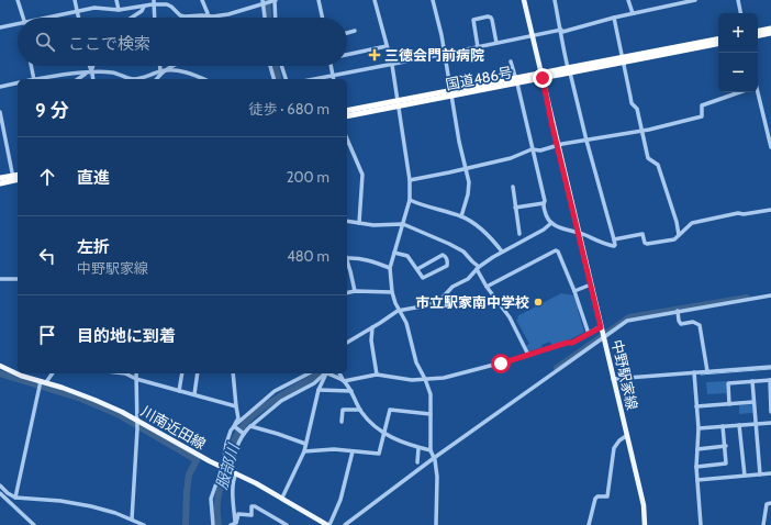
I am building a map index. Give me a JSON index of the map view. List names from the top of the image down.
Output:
{
  "streets": {
    "highway": ["国道486号"],
    "main road": ["中野駅家線", "川南近田線"]
  },
  "crossings": [
    ["国道486号", "中野駅家線"]
  ],
  "water": ["服部川"],
  "places": {
    "health": ["三徳会門前病院"],
    "other": ["市立駅家南中学校"]
  },
  "page": {
    "map_buttons": ["+", "−"],
    "search": "ここで検索",
    "heading": ["9 分", "徒歩 · 680 m"],
    "list": [
      ["直進", "200 m"],
      ["左折", "中野駅家線", "480 m"],
      "目的地に到着"
    ]
  }
}
